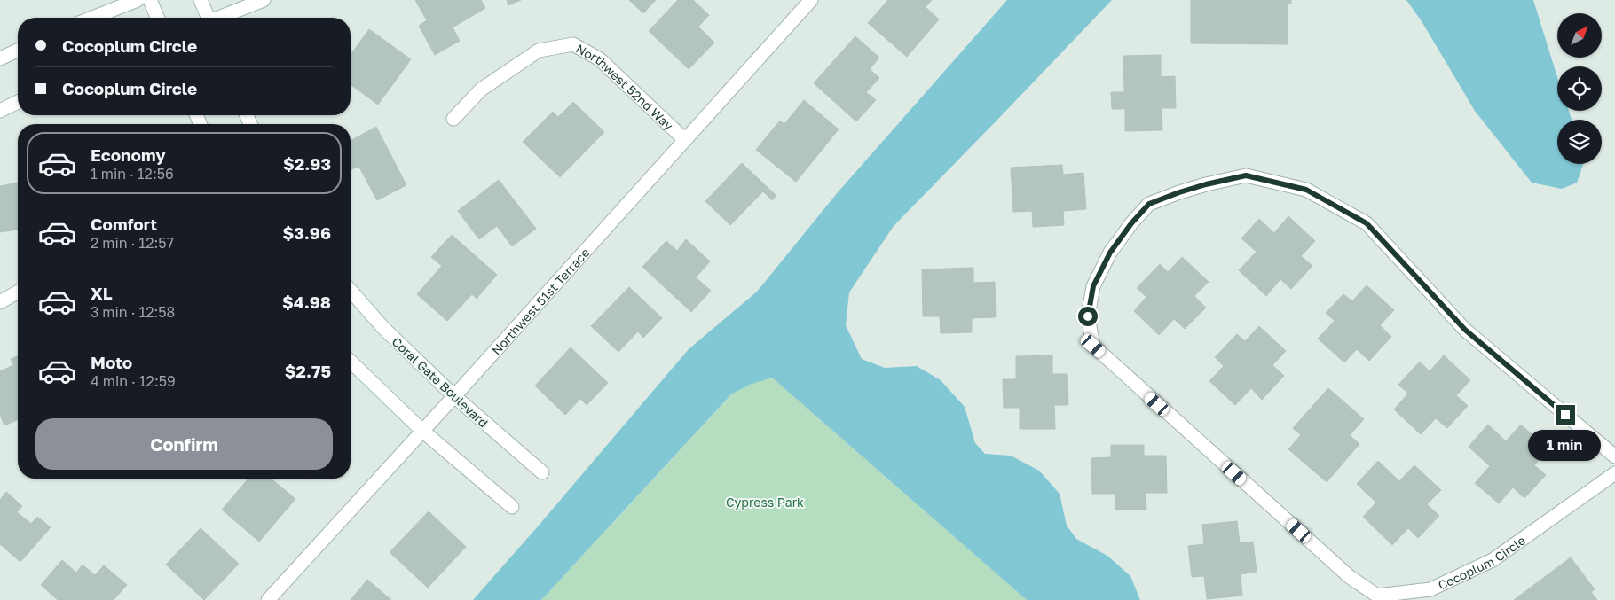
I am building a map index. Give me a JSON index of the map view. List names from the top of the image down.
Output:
{
  "streets": {
    "street": [
      "Northwest 52nd Way",
      "Northwest 51st Terrace",
      "Coral Gate Boulevard",
      "Cocoplum Circle"
    ]
  },
  "crossings": [
    ["Northwest 52nd Way", "Northwest 51st Terrace"],
    ["Northwest 51st Terrace", "Coral Gate Boulevard"]
  ],
  "parks": ["Cypress Park"],
  "north": "top right",
  "page": {
    "banner": ["Cocoplum Circle", "Cocoplum Circle"],
    "list": [
      {
        "name": "Economy",
        "note": "1 min · 12:56",
        "value": "$2.93"
      },
      {
        "name": "Comfort",
        "note": "2 min · 12:57",
        "value": "$3.96"
      },
      {
        "name": "XL",
        "note": "3 min · 12:58",
        "value": "$4.98"
      },
      {
        "name": "Moto",
        "note": "4 min · 12:59",
        "value": "$2.75"
      }
    ],
    "buttons": "Confirm",
    "bubble": "1 min"
  }
}
